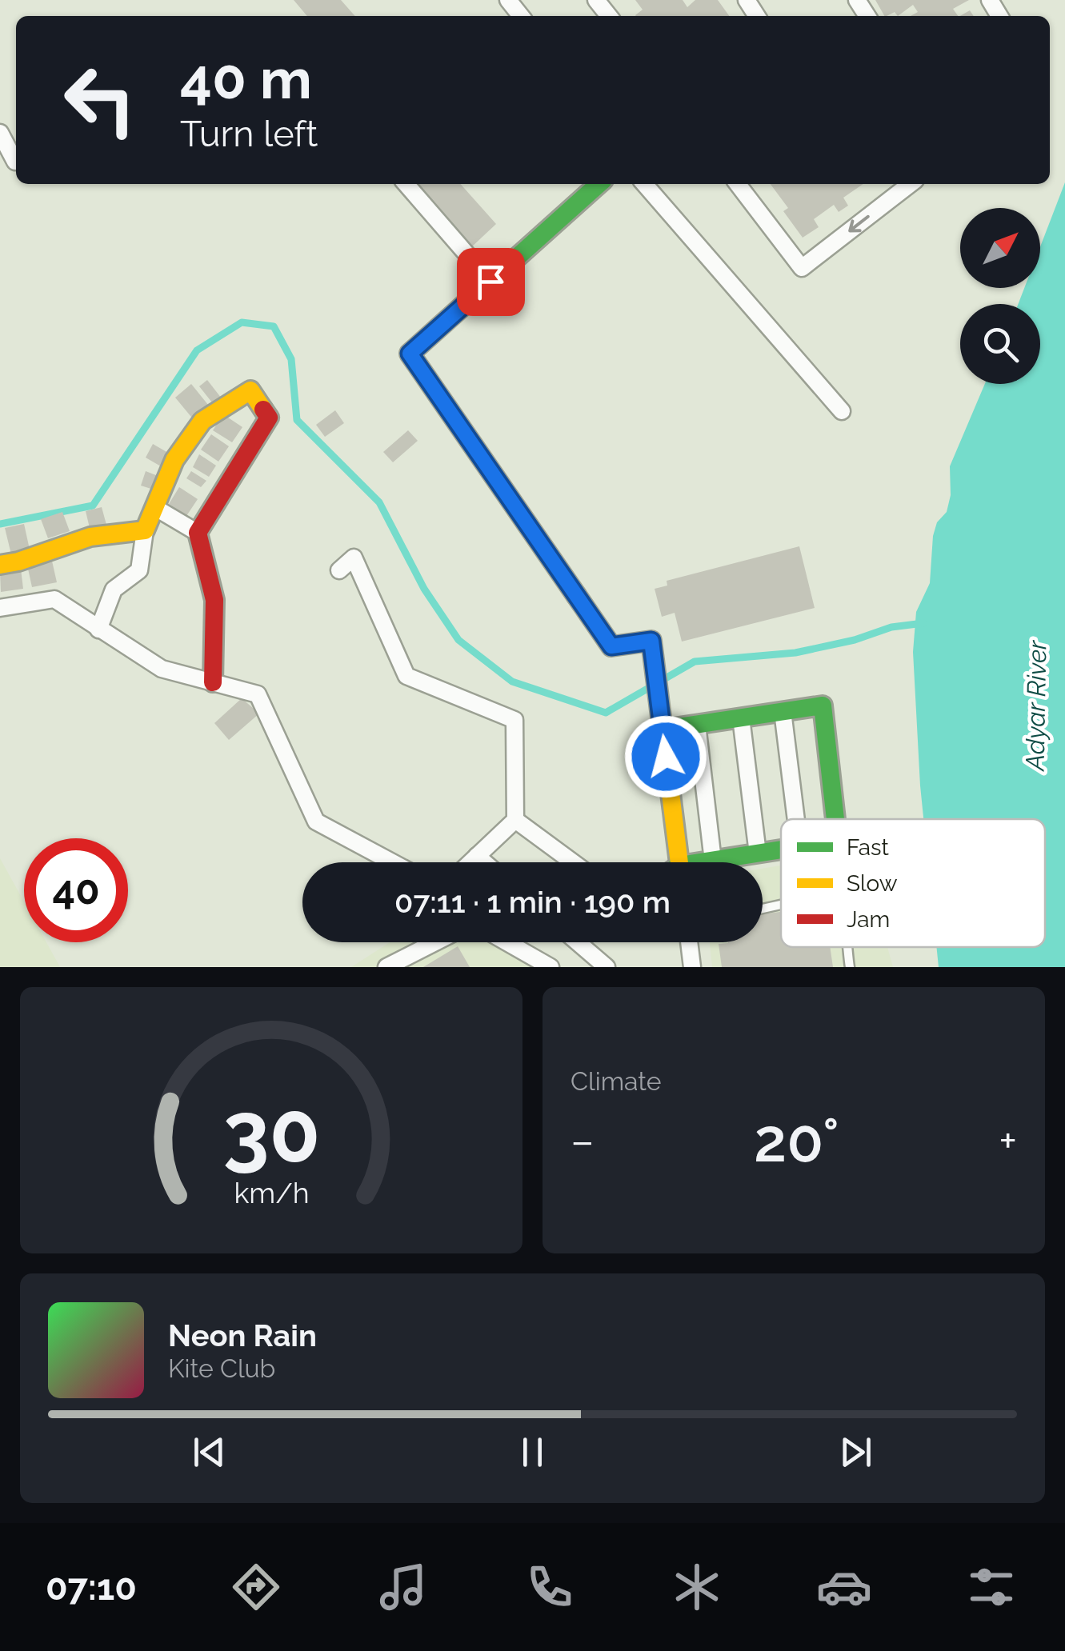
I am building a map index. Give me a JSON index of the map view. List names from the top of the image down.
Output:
{
  "water": ["Adyar River"],
  "legend": ["Fast", "Slow", "Jam"],
  "north": "top right",
  "page": {
    "turn": ["40 m", "Turn left"],
    "limit": "40",
    "trip": "07:11 · 1 min · 190 m",
    "tile": "Climate",
    "heat": ["−", "20°", "+"],
    "song": ["Neon Rain", "Kite Club"],
    "tabs": "07:10",
    "gauge": ["30", "km/h"]
  }
}
